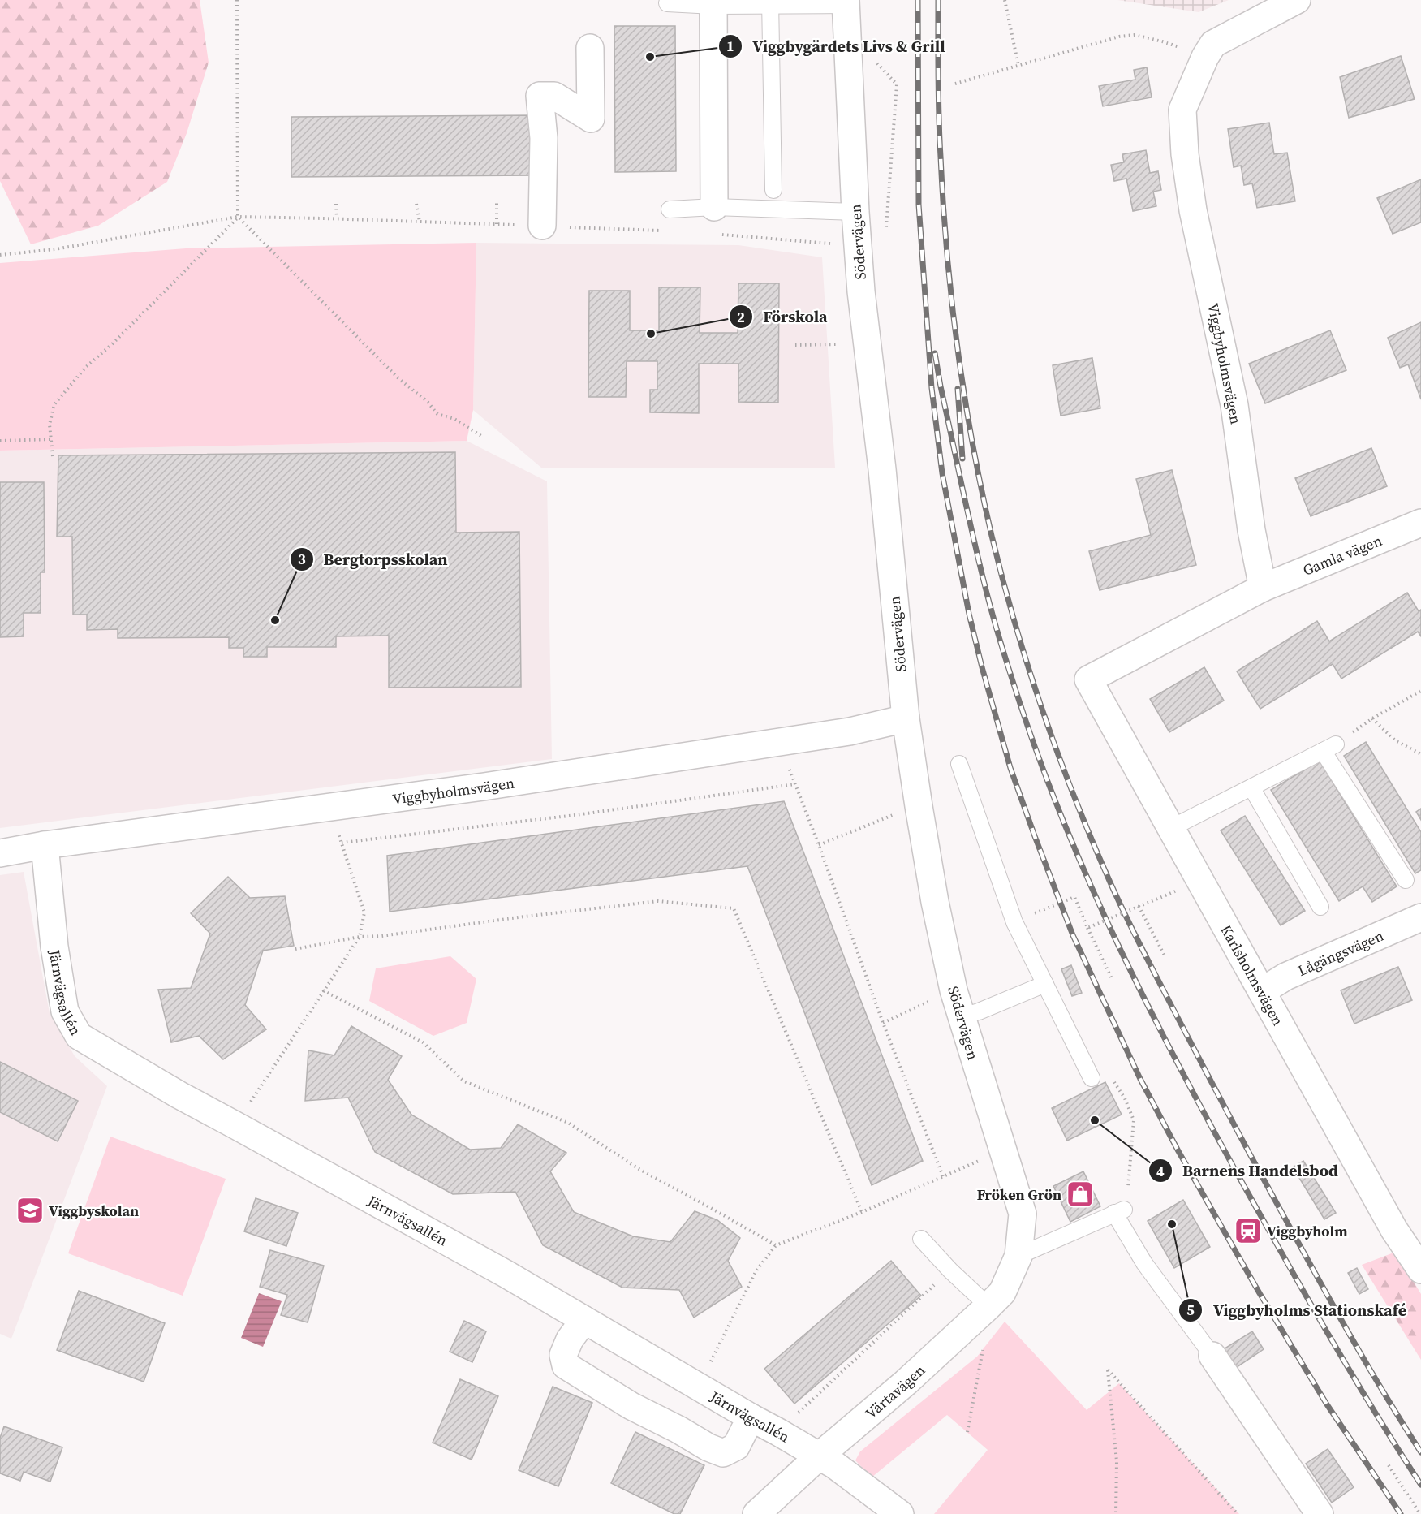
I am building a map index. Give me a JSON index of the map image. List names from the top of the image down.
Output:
{
  "streets": {
    "street": [
      "Södervägen",
      "Viggbyholmsvägen",
      "Gamla vägen",
      "Lågängsvägen",
      "Karlsholmsvägen",
      "Järnvägsallén",
      "Värtavägen"
    ]
  },
  "crossings": [
    ["Södervägen", "Viggbyholmsvägen"],
    ["Södervägen", "Värtavägen"],
    ["Viggbyholmsvägen", "Gamla vägen"],
    ["Viggbyholmsvägen", "Karlsholmsvägen"],
    ["Viggbyholmsvägen", "Järnvägsallén"],
    ["Gamla vägen", "Karlsholmsvägen"],
    ["Lågängsvägen", "Karlsholmsvägen"],
    ["Järnvägsallén", "Värtavägen"]
  ],
  "places": {
    "other": [
      "Viggbygärdets Livs & Grill",
      "Förskola",
      "Bergtorpsskolan",
      "Barnens Handelsbod",
      "Viggbyholms Stationskafé"
    ],
    "shop": ["Fröken Grön"],
    "school or university": ["Viggbyskolan"],
    "station": ["Viggbyholm"]
  }
}
